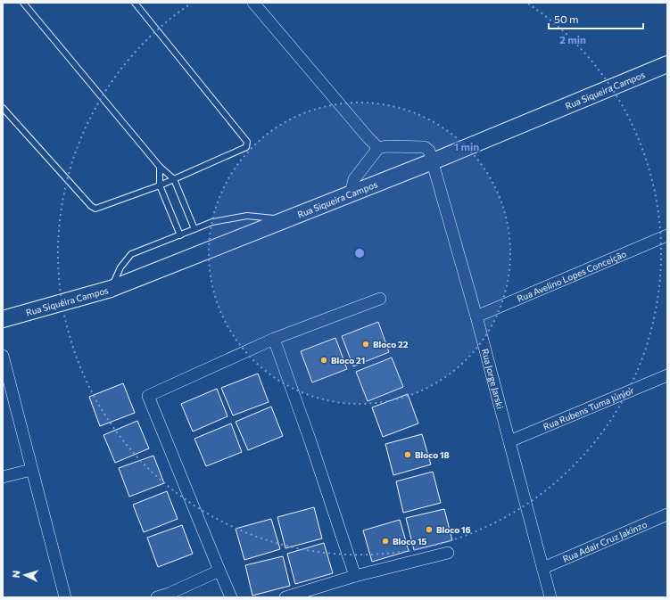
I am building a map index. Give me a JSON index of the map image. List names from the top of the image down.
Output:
{
  "streets": {
    "main road": ["Rua Siqueira Campos"],
    "street": [
      "Rua Avelino Lopes Conceição",
      "Rua Jorge Jarski",
      "Rua Rubens Tuma Júnior",
      "Rua Adair Cruz Jakinzo"
    ]
  },
  "crossings": [
    ["Rua Siqueira Campos", "Rua Jorge Jarski"],
    ["Rua Avelino Lopes Conceição", "Rua Jorge Jarski"],
    ["Rua Jorge Jarski", "Rua Rubens Tuma Júnior"],
    ["Rua Jorge Jarski", "Rua Adair Cruz Jakinzo"]
  ],
  "places": [
    "Bloco 22",
    "Bloco 21",
    "Bloco 18",
    "Bloco 16",
    "Bloco 15"
  ],
  "scale_bar": "50 m",
  "north": "left",
  "rings": ["2 min", "1 min"]
}
